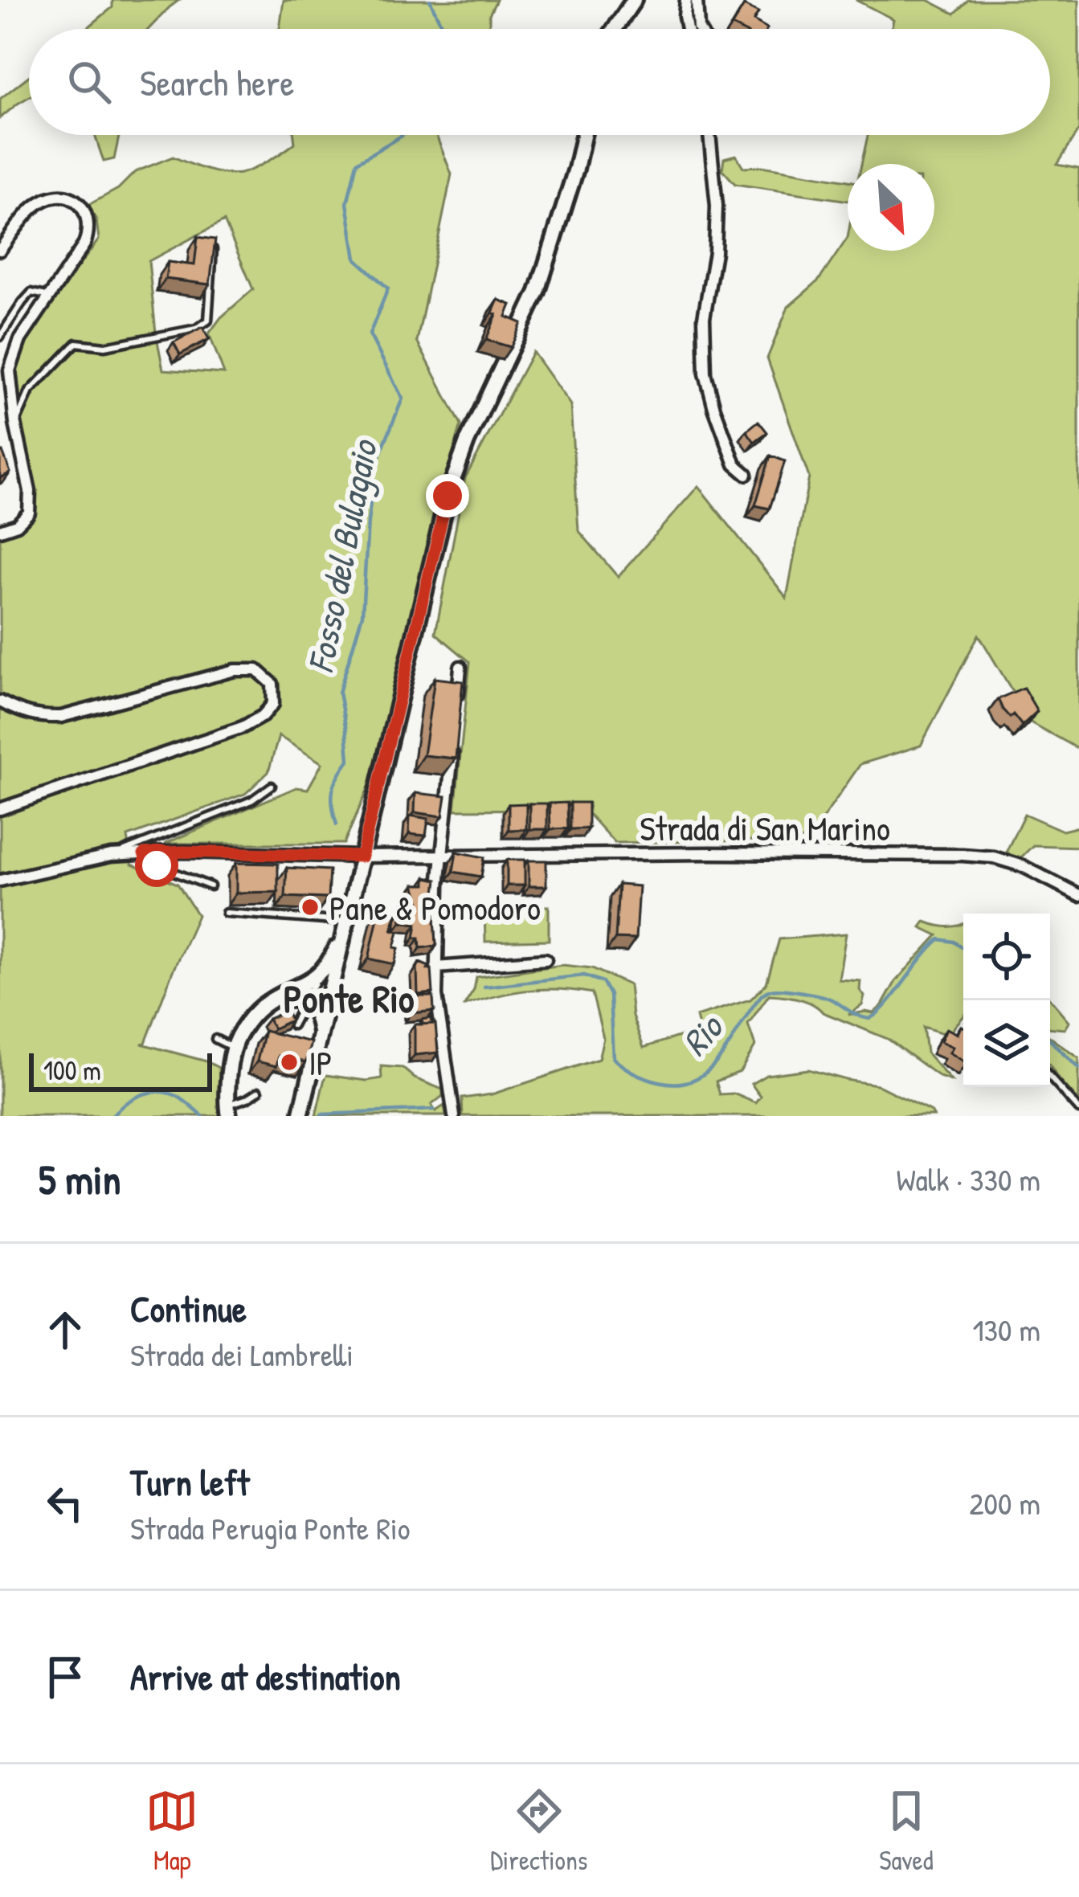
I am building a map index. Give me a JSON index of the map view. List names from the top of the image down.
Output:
{
  "streets": {
    "street": ["Strada di San Marino"]
  },
  "districts": ["Ponte Rio"],
  "water": ["Fosso del Bulagaio", "Rio"],
  "places": ["Pane & Pomodoro", "IP"],
  "scale_bar": "100 m",
  "north": "bottom right",
  "page": {
    "search": "Search here",
    "scale": "100 m",
    "heading": ["5 min", "Walk · 330 m"],
    "list": [
      ["Continue", "Strada dei Lambrelli", "130 m"],
      ["Turn left", "Strada Perugia Ponte Rio", "200 m"],
      "Arrive at destination"
    ],
    "nav": ["Map", "Directions", "Saved"]
  }
}
